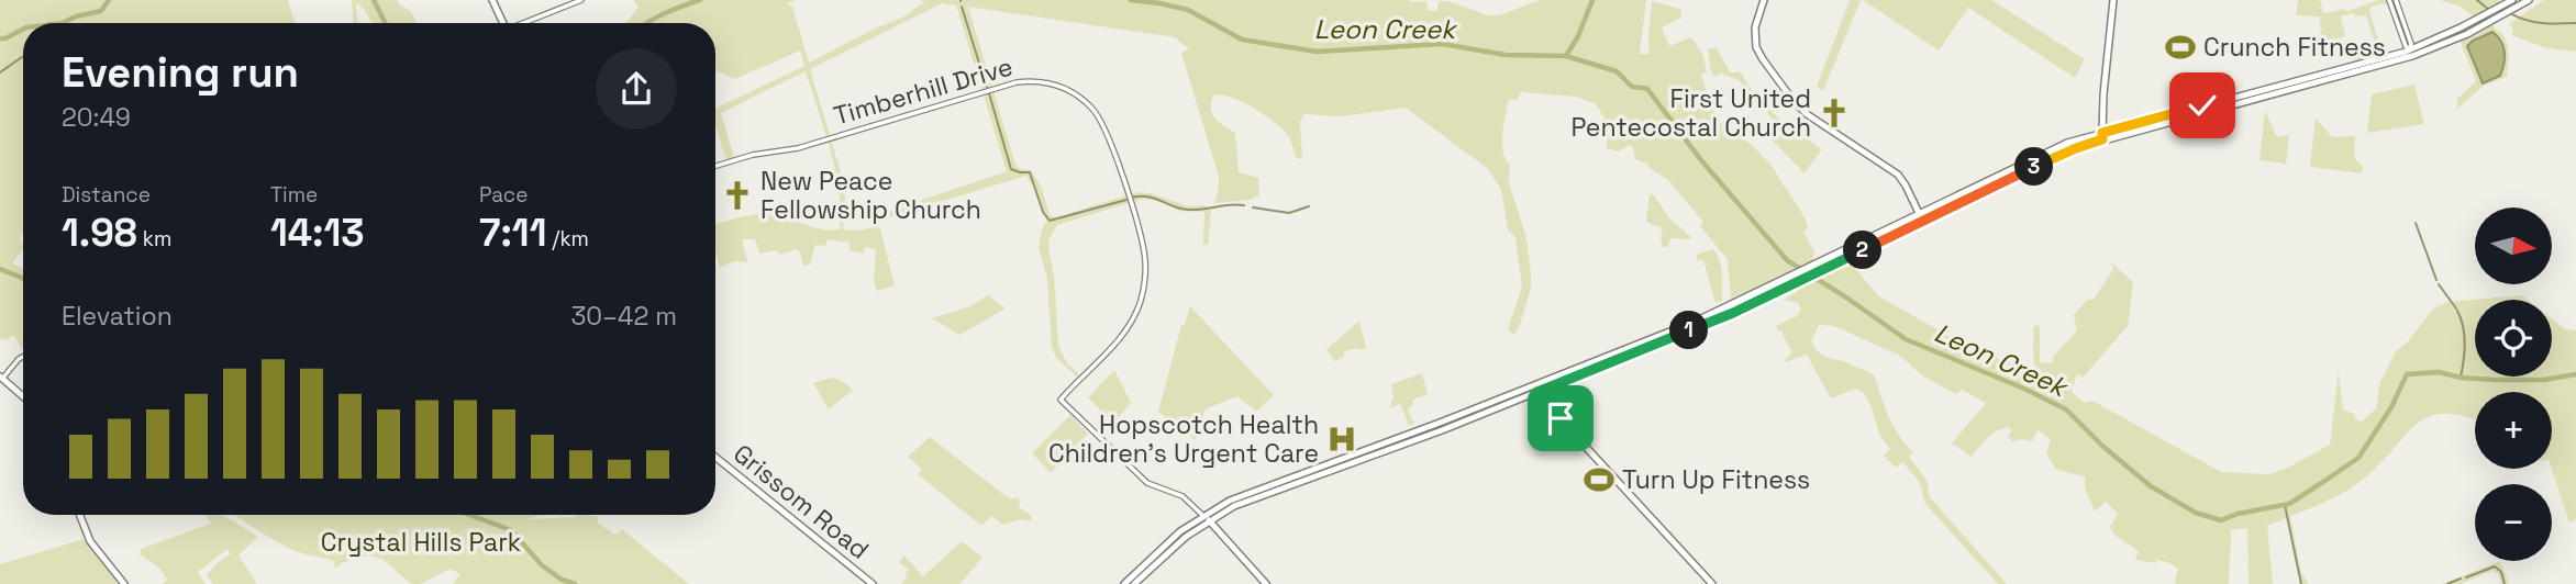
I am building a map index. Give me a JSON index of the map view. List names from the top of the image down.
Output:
{
  "streets": {
    "main road": ["Grissom Road"],
    "street": ["Timberhill Drive"]
  },
  "water": ["Leon Creek"],
  "parks": ["Crystal Hills Park"],
  "places": {
    "sports": ["Crunch Fitness", "Turn Up Fitness"],
    "church": ["First United Pentecostal Church", "New Peace Fellowship Church"],
    "hospital": ["Hopscotch Health Children's Urgent Care"]
  },
  "north": "right",
  "page": {
    "heading": ["Evening run", "20:49"],
    "pins": ["3", "2", "1"],
    "stats": [
      ["Distance", "1.98 km"],
      ["Time", "14:13"],
      ["Pace", "7:11 /km"]
    ],
    "map_buttons": ["+", "−"],
    "chart": ["Elevation", "30–42 m"]
  }
}
